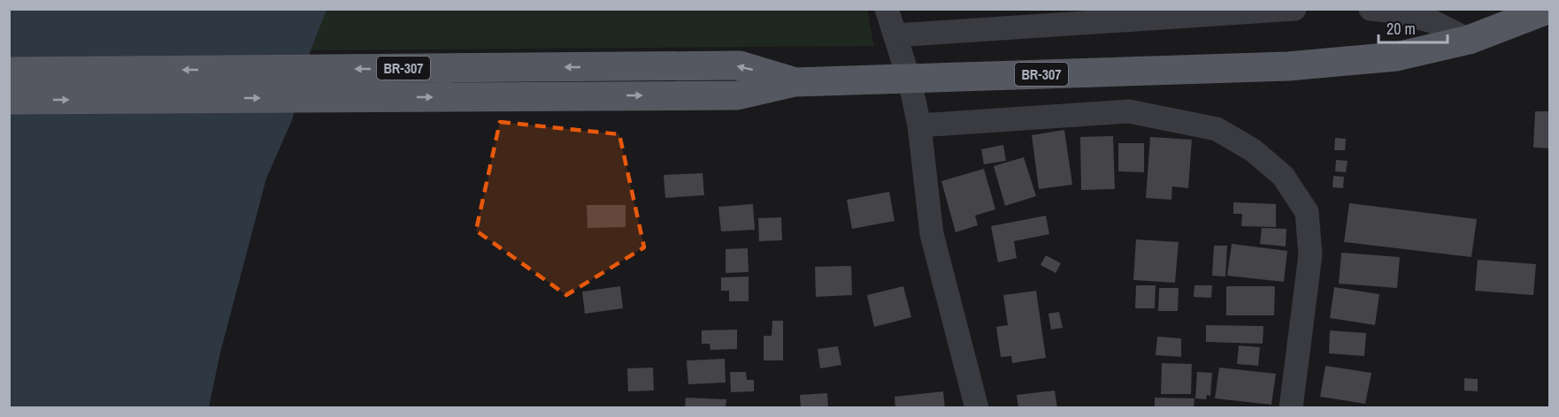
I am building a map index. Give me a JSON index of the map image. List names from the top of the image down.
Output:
{
  "streets": {
    "main road": ["BR-307"]
  },
  "scale_bar": "20 m"
}
